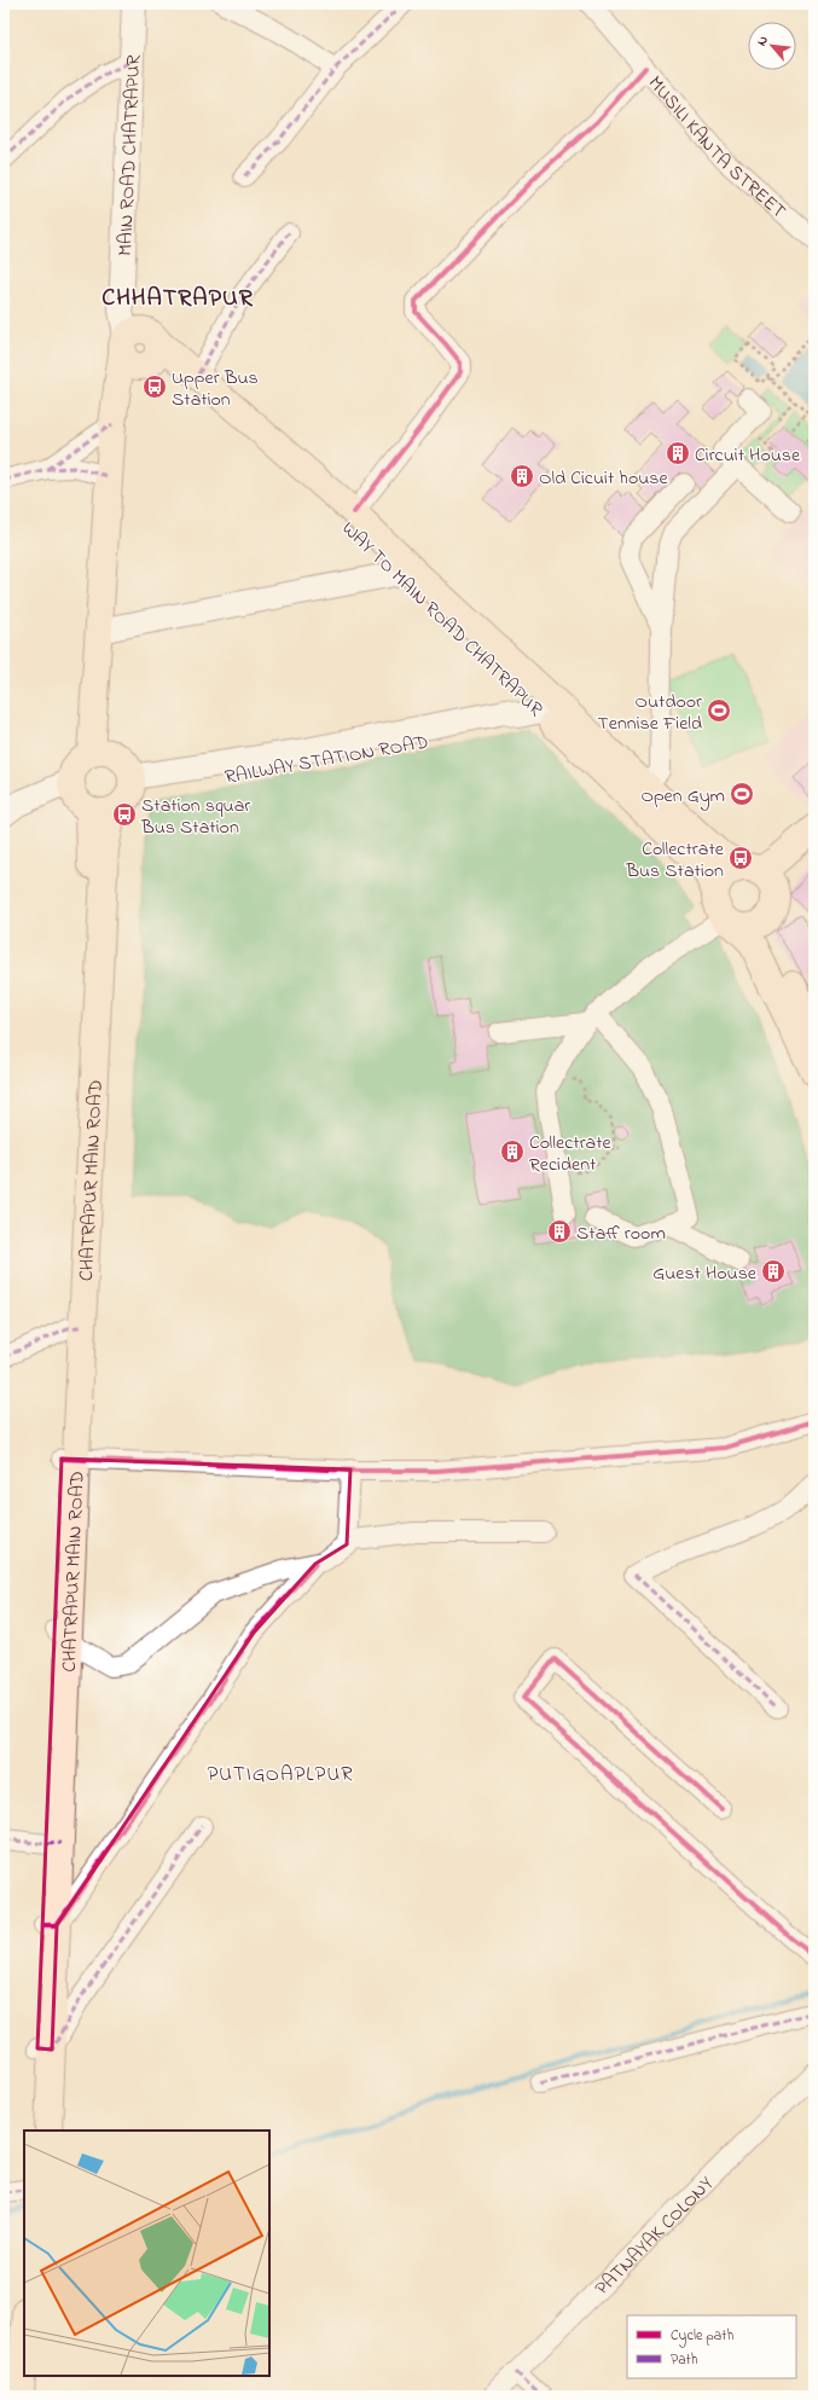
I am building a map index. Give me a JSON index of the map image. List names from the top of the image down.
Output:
{
  "streets": {
    "main road": ["WAY TO MAIN ROAD CHATRAPUR", "CHATRAPUR MAIN ROAD"],
    "street": [
      "MUSILI KANTA STREET",
      "MAIN ROAD CHATRAPUR",
      "RAILWAY STATION ROAD",
      "PATNAYAK COLONY"
    ]
  },
  "crossings": [
    ["MAIN ROAD CHATRAPUR", "WAY TO MAIN ROAD CHATRAPUR"],
    ["WAY TO MAIN ROAD CHATRAPUR", "RAILWAY STATION ROAD"],
    ["RAILWAY STATION ROAD", "CHATRAPUR MAIN ROAD"]
  ],
  "districts": ["CHHATRAPUR", "PUTIGOAPLPUR"],
  "places": {
    "bus stop": ["Upper Bus Station", "Station squar Bus Station", "Collectrate Bus Station"],
    "building": [
      "Circuit House",
      "Old Cicuit house",
      "Collectrate Recident",
      "Staff room",
      "Guest House"
    ],
    "sports": ["Outdoor Tennise Field", "Open Gym"]
  },
  "legend": ["Cycle path", "Path"],
  "north": "top left"
}
